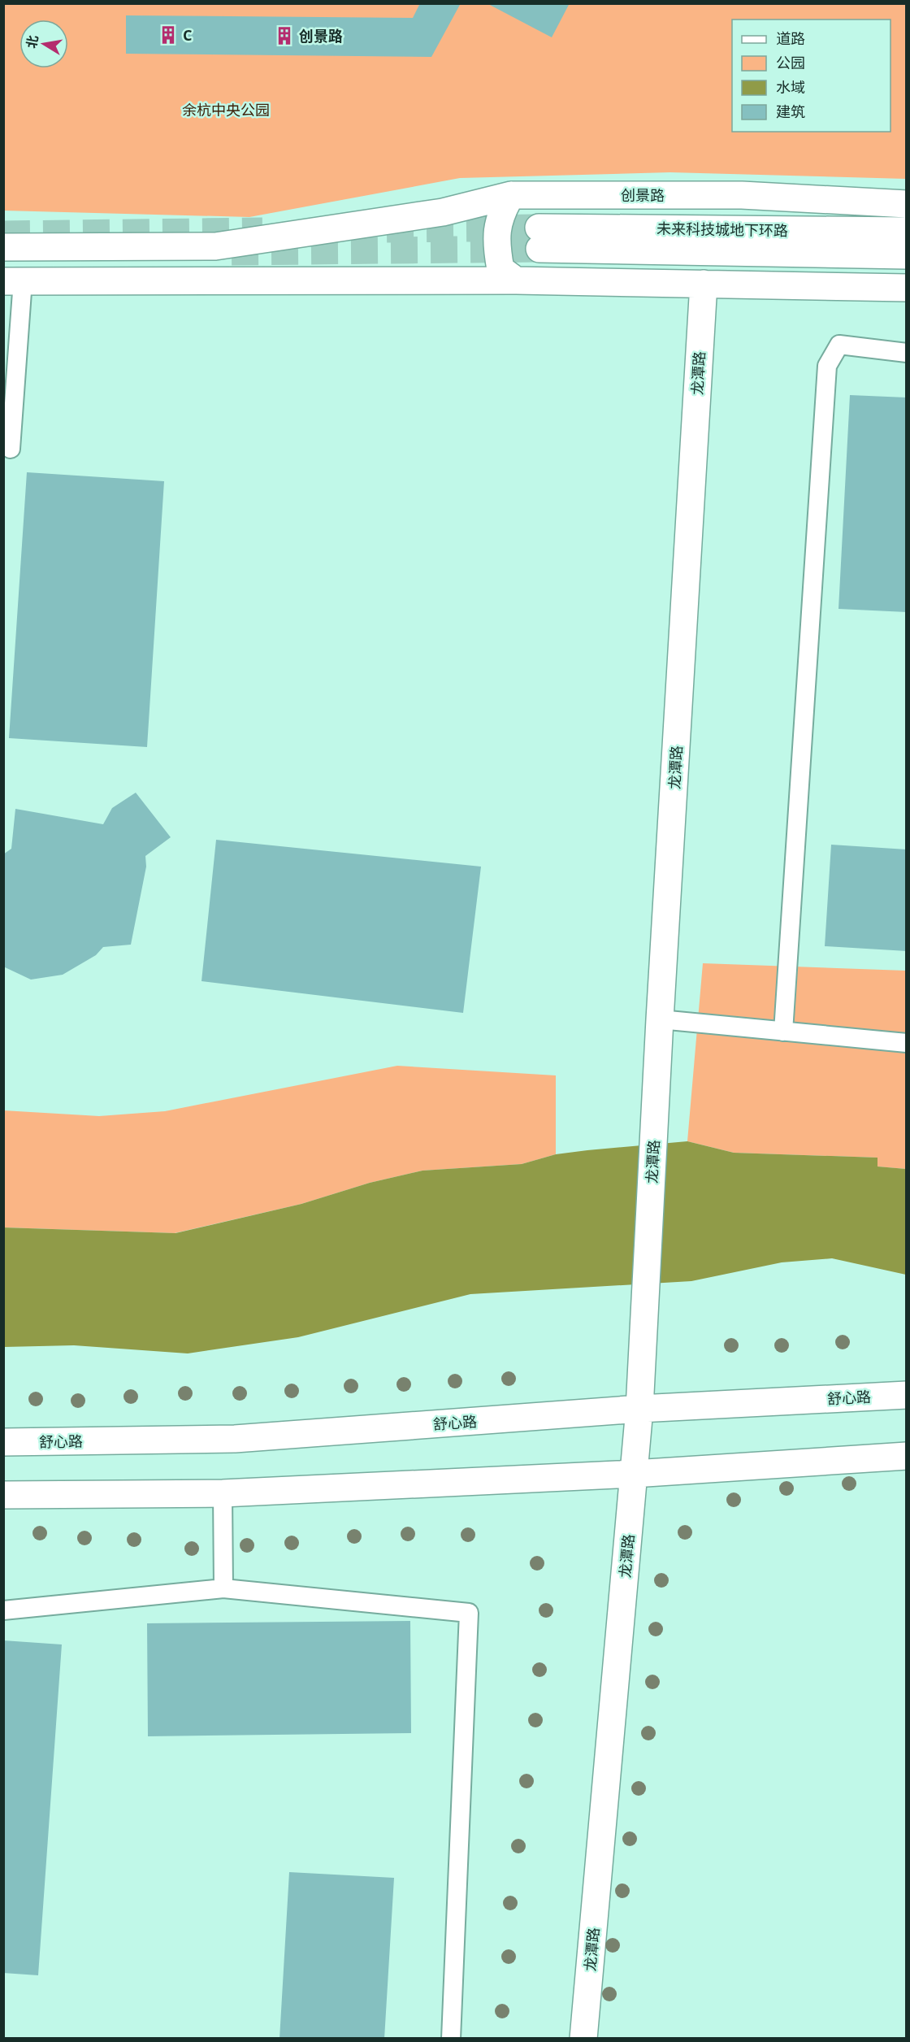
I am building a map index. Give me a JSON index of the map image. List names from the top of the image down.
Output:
{
  "streets": {
    "street": [
      "创景路",
      "未来科技城地下环路",
      "龙潭路",
      "舒心路"
    ]
  },
  "crossings": [
    ["龙潭路", "舒心路"]
  ],
  "parks": ["余杭中央公园"],
  "places": {
    "building": ["C", "创景路"]
  },
  "legend": [
    "道路",
    "公园",
    "水域",
    "建筑"
  ],
  "north": "left"
}
